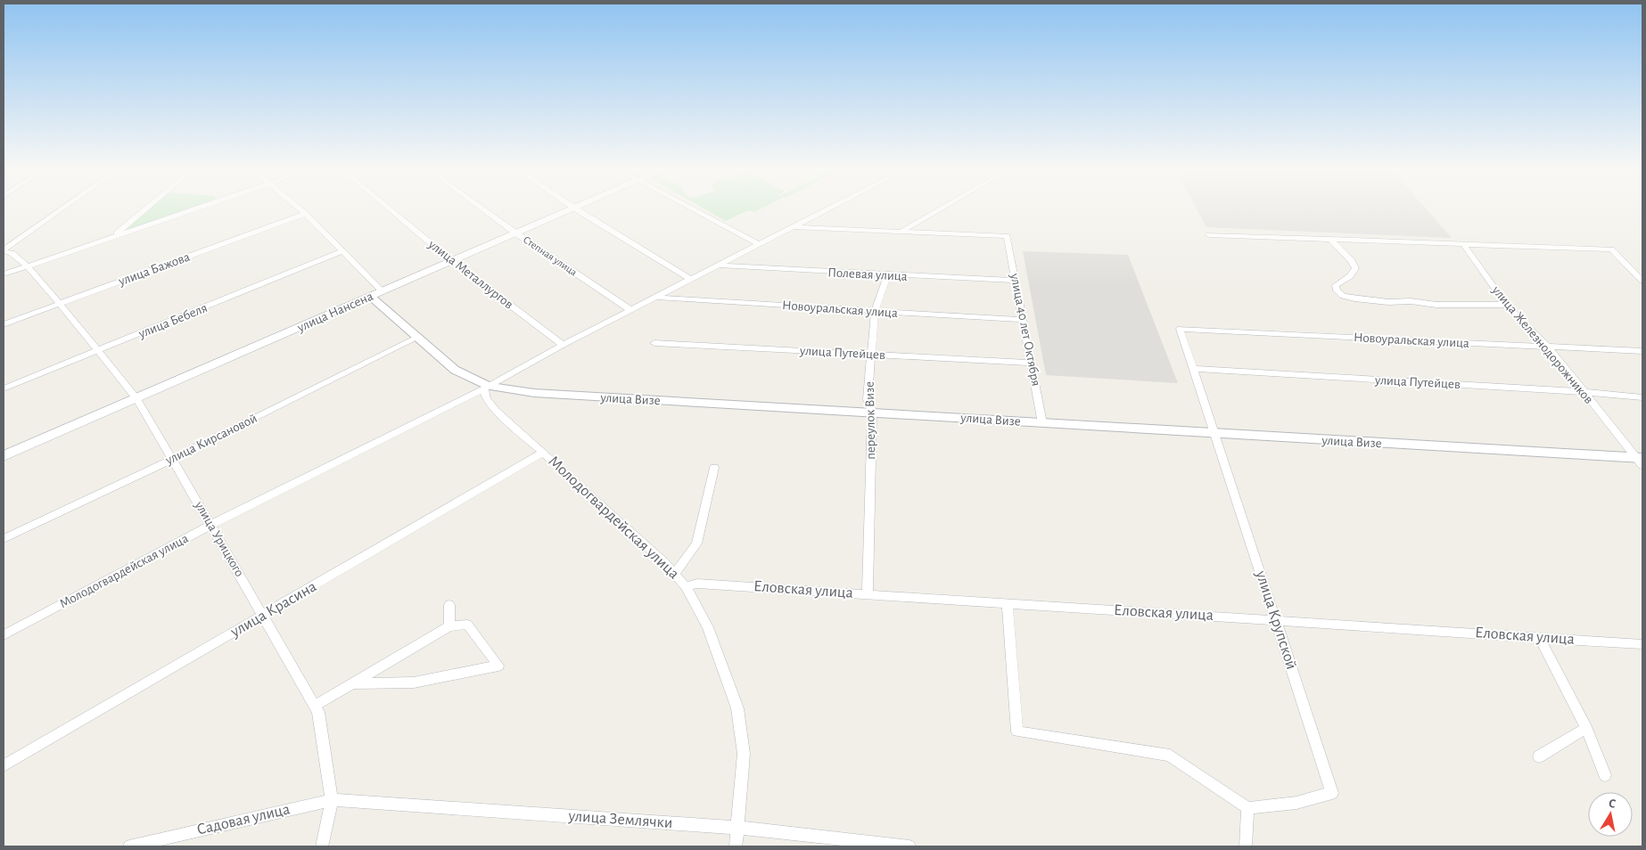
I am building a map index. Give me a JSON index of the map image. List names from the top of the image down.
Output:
{
  "streets": {
    "main road": ["улица Нансена"],
    "street": [
      "Степная улица",
      "улица Бажова",
      "улица Металлургов",
      "Полевая улица",
      "Новоуральская улица",
      "улица Бебеля",
      "улица 40 лет Октября",
      "улица Железнодорожников",
      "улица Путейцев",
      "улица Визе",
      "переулок Визе",
      "улица Кирсановой",
      "Молодогвардейская улица",
      "улица Урицкого",
      "Еловская улица",
      "улица Красина",
      "улица Крупской",
      "Садовая улица",
      "улица Землячки"
    ]
  },
  "crossings": [
    ["Степная улица", "улица Нансена"],
    ["Степная улица", "Молодогвардейская улица"],
    ["улица Бажова", "улица Визе"],
    ["улица Бажова", "улица Урицкого"],
    ["улица Металлургов", "улица Нансена"],
    ["улица Металлургов", "Молодогвардейская улица"],
    ["Полевая улица", "улица 40 лет Октября"],
    ["Полевая улица", "переулок Визе"],
    ["Полевая улица", "Молодогвардейская улица"],
    ["Новоуральская улица", "улица 40 лет Октября"],
    ["Новоуральская улица", "улица Железнодорожников"],
    ["Новоуральская улица", "переулок Визе"],
    ["Новоуральская улица", "Молодогвардейская улица"],
    ["Новоуральская улица", "улица Крупской"],
    ["улица Нансена", "улица Визе"],
    ["улица Нансена", "улица Урицкого"],
    ["улица Бебеля", "улица Визе"],
    ["улица Бебеля", "улица Урицкого"],
    ["улица 40 лет Октября", "улица Путейцев"],
    ["улица 40 лет Октября", "улица Визе"],
    ["улица Железнодорожников", "улица Путейцев"],
    ["улица Железнодорожников", "улица Визе"],
    ["улица Путейцев", "переулок Визе"],
    ["улица Путейцев", "улица Крупской"],
    ["улица Визе", "переулок Визе"],
    ["улица Визе", "улица Кирсановой"],
    ["улица Визе", "Молодогвардейская улица"],
    ["улица Визе", "улица Крупской"],
    ["переулок Визе", "Еловская улица"],
    ["улица Кирсановой", "улица Урицкого"],
    ["Молодогвардейская улица", "улица Урицкого"],
    ["Молодогвардейская улица", "Еловская улица"],
    ["Молодогвардейская улица", "улица Красина"],
    ["Молодогвардейская улица", "улица Землячки"],
    ["улица Урицкого", "улица Красина"],
    ["улица Урицкого", "Садовая улица"],
    ["улица Урицкого", "улица Землячки"],
    ["Еловская улица", "улица Крупской"],
    ["Садовая улица", "улица Землячки"]
  ],
  "north": "top"
}
